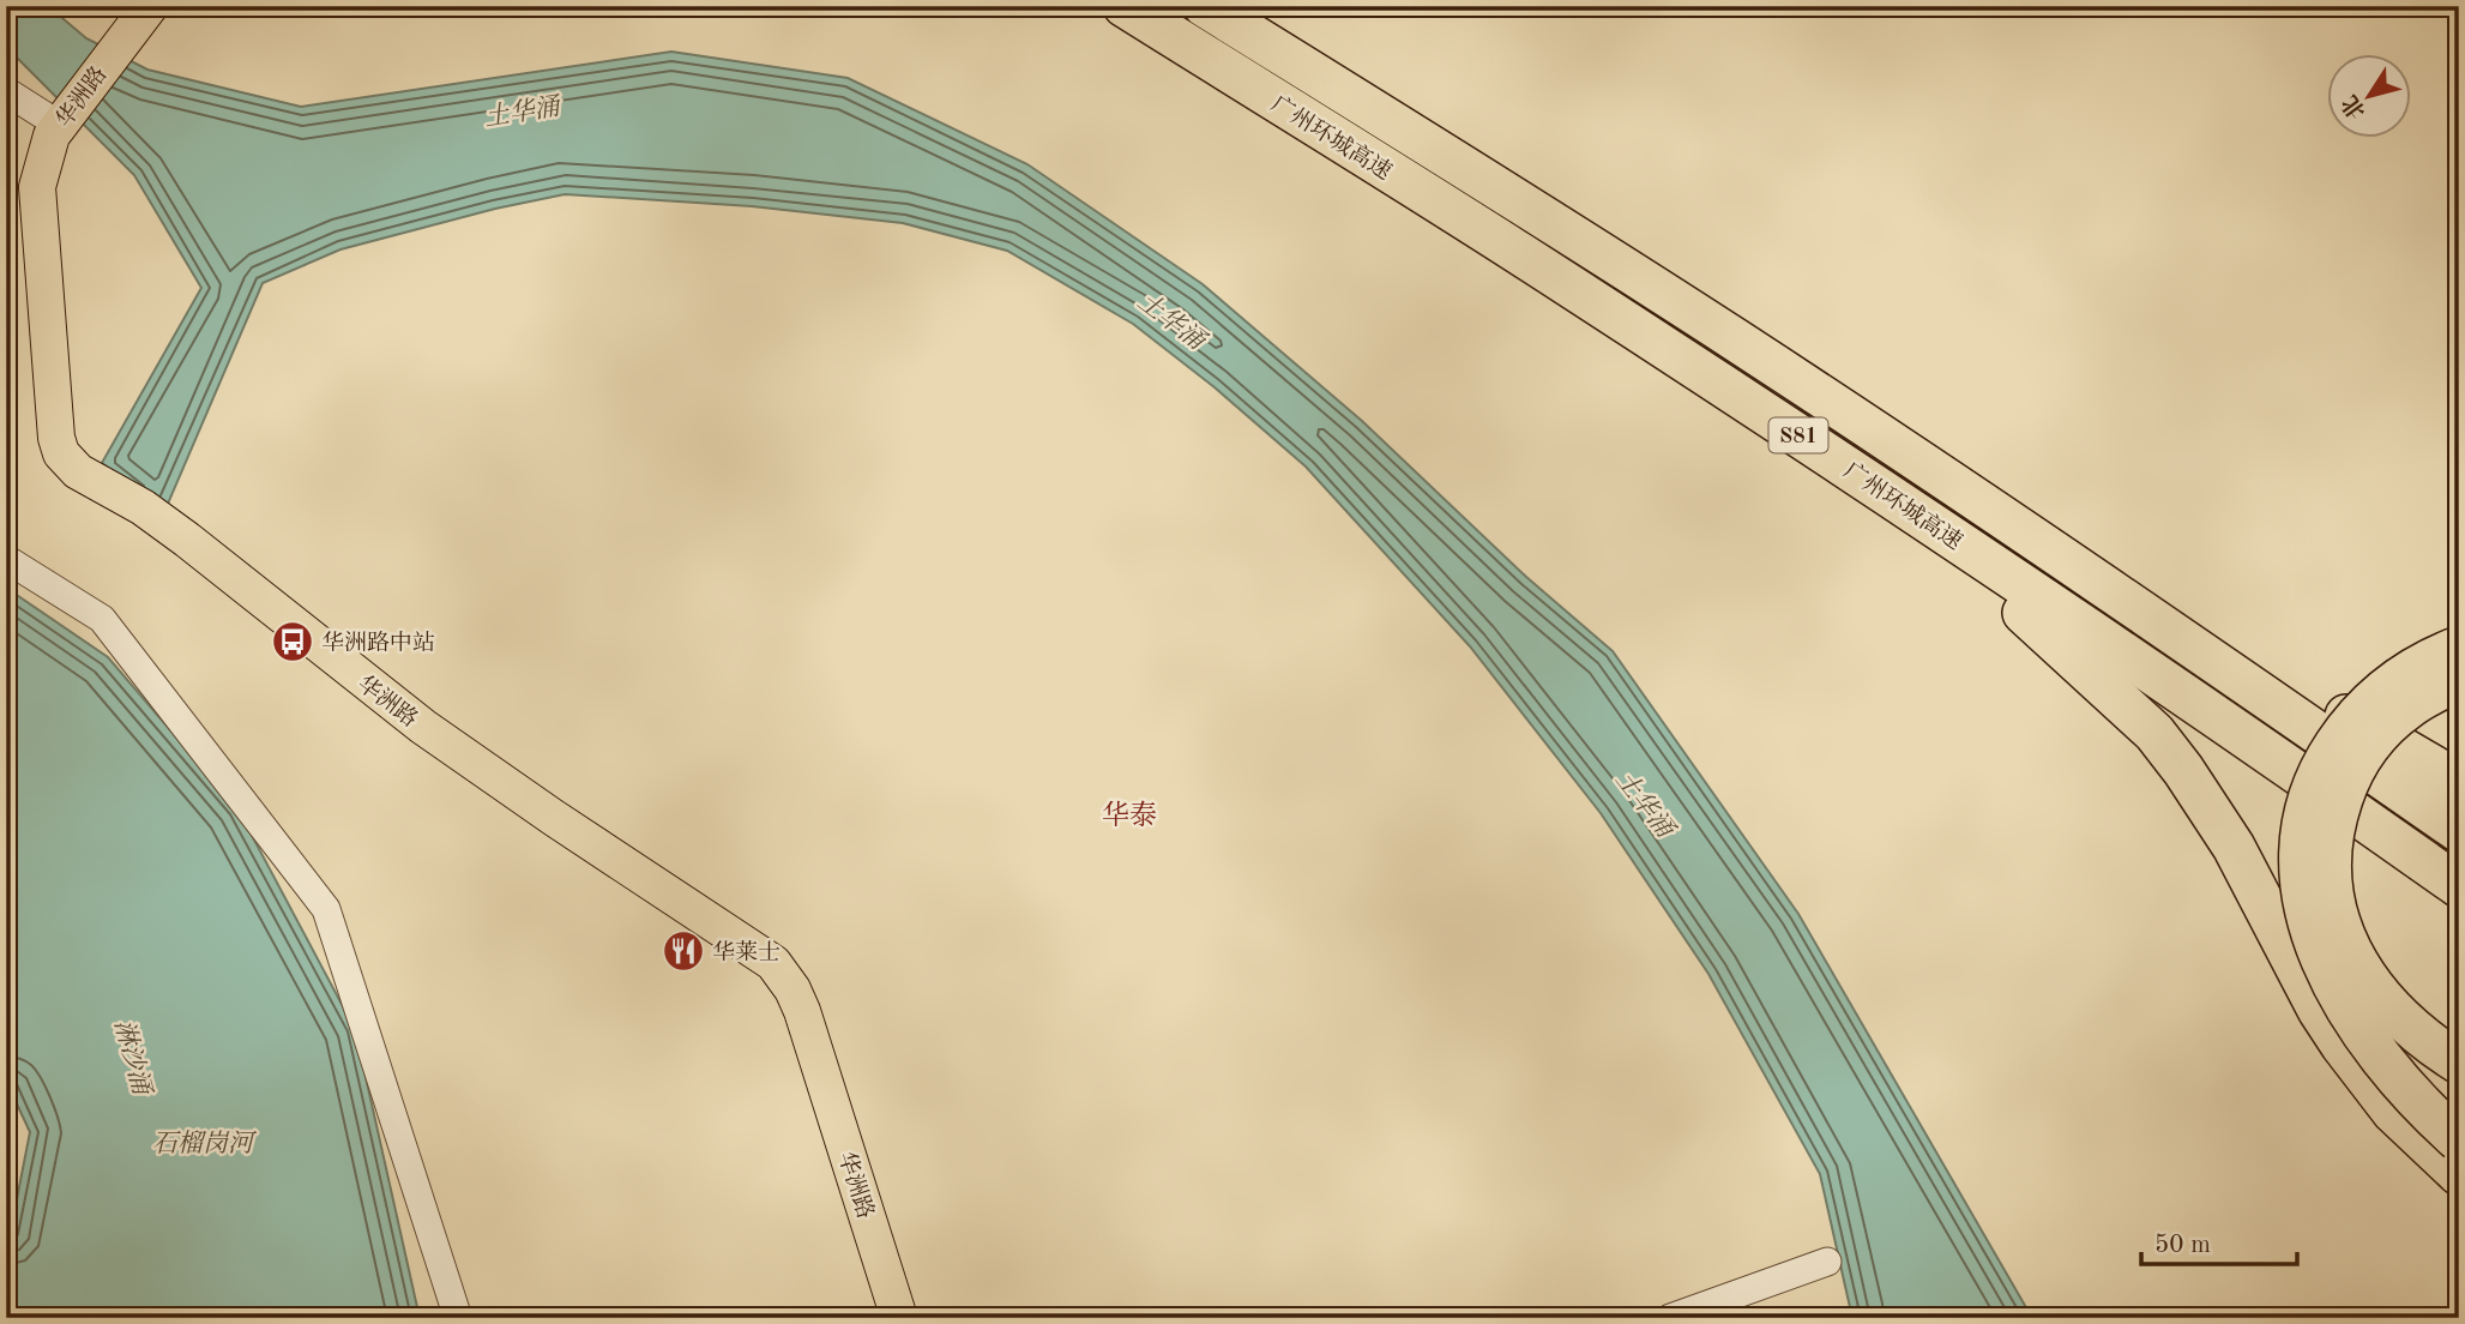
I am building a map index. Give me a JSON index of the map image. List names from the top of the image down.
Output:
{
  "streets": {
    "highway": ["广州环城高速", "S81"],
    "main road": ["华洲路"]
  },
  "districts": ["华泰"],
  "water": ["土华涌", "淋沙涌", "石榴岗河"],
  "places": {
    "bus stop": ["华洲路中站"],
    "restaurant": ["华莱士"]
  },
  "scale_bar": "50 m",
  "north": "bottom left"
}
